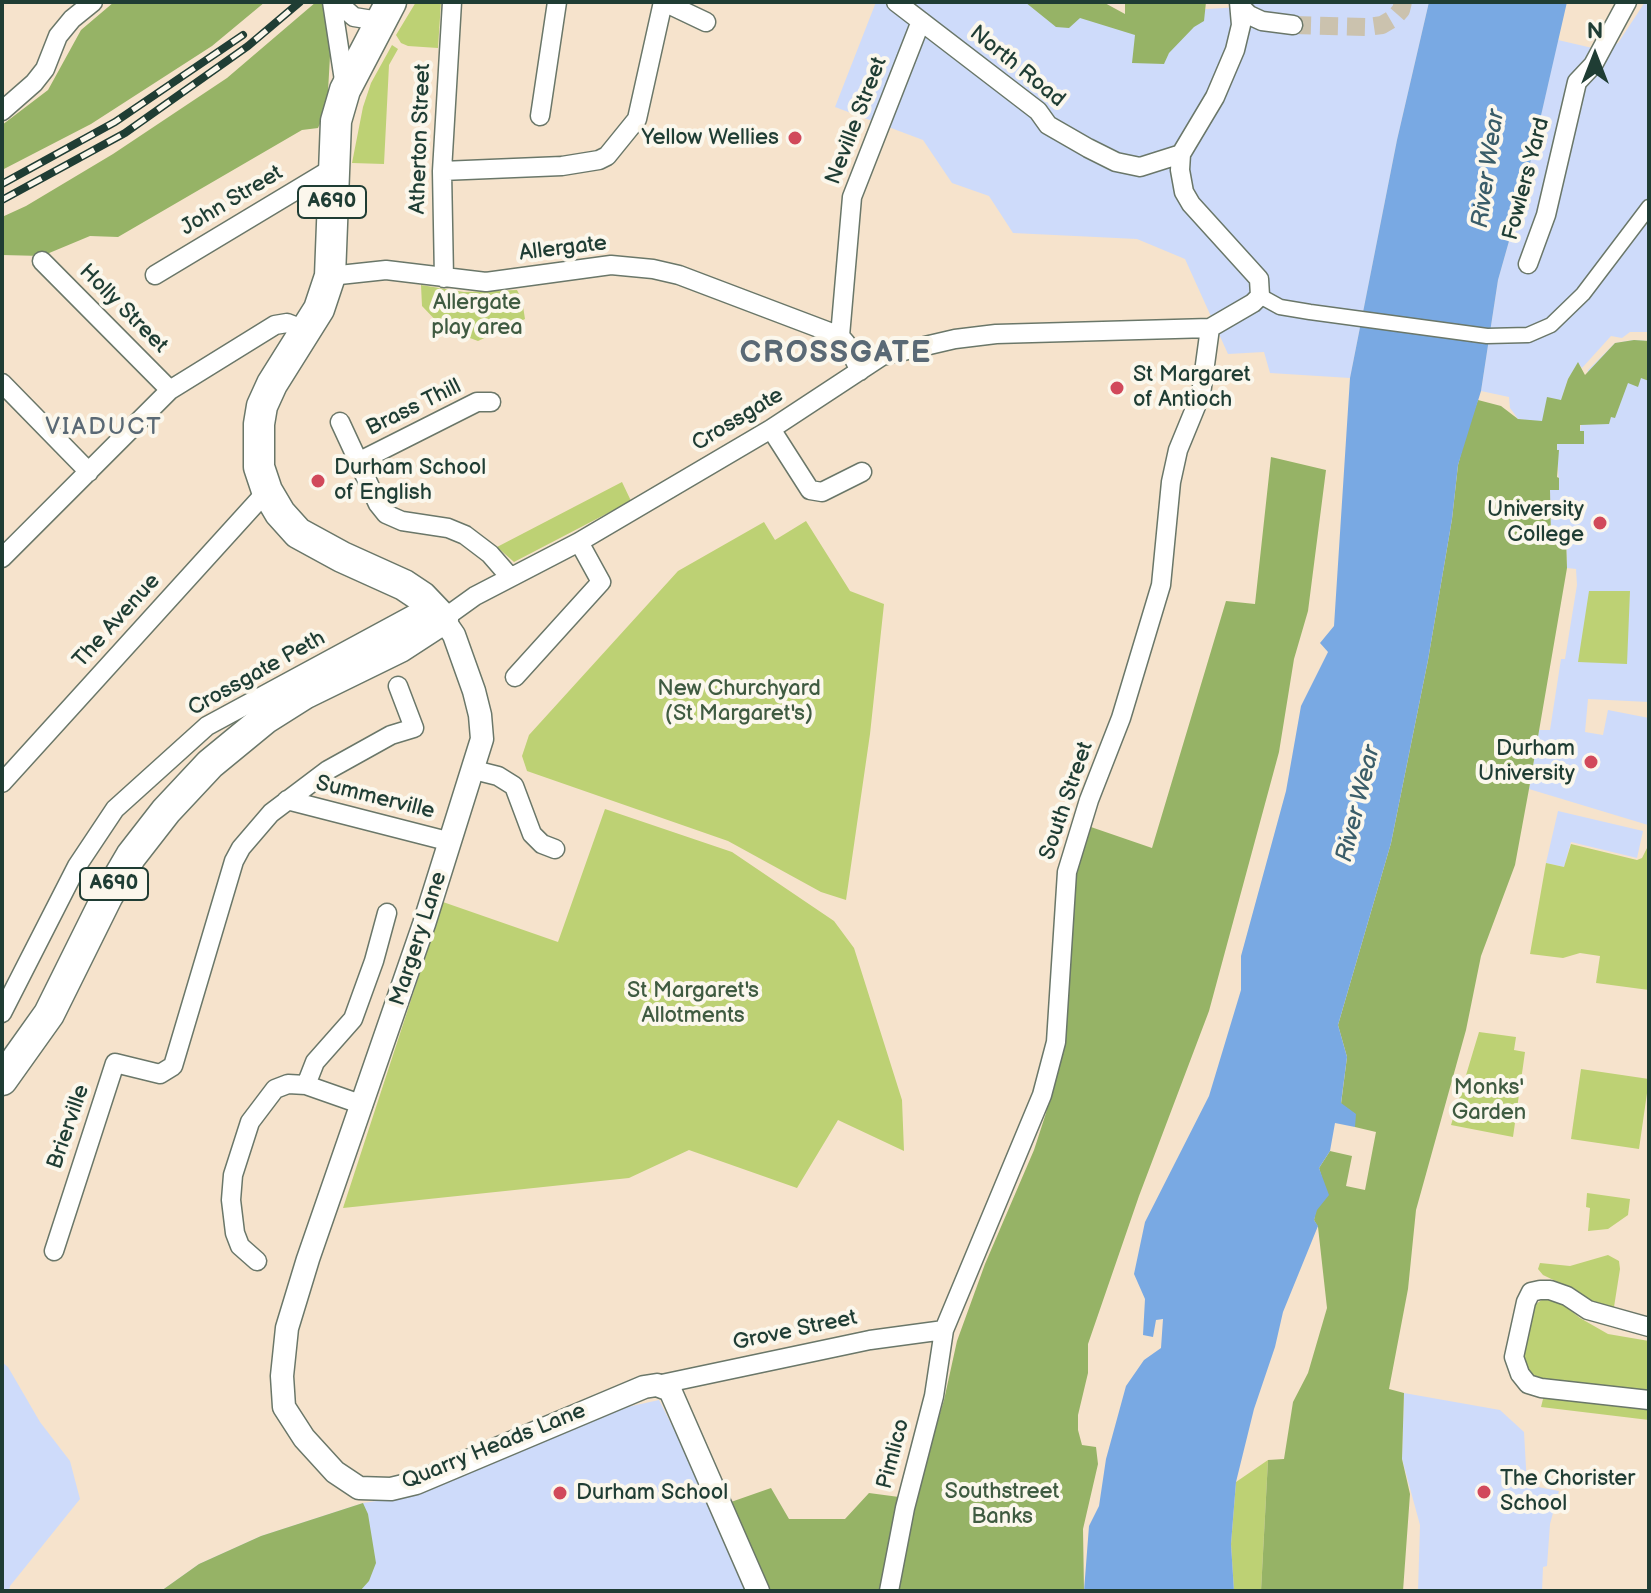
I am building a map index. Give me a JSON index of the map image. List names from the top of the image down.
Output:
{
  "streets": {
    "highway": ["A690"],
    "street": [
      "North Road",
      "Neville Street",
      "Atherton Street",
      "Fowlers Yard",
      "John Street",
      "Allergate",
      "Holly Street",
      "Brass Thill",
      "Crossgate",
      "The Avenue",
      "Crossgate Peth",
      "Summerville",
      "South Street",
      "Margery Lane",
      "Brierville",
      "Grove Street",
      "Quarry Heads Lane",
      "Pimlico"
    ]
  },
  "crossings": [
    ["North Road", "Neville Street"],
    ["Neville Street", "Allergate"],
    ["Atherton Street", "Allergate"],
    ["John Street", "A690"],
    ["A690", "Allergate"],
    ["A690", "Crossgate"],
    ["A690", "The Avenue"],
    ["A690", "Crossgate Peth"],
    ["A690", "Margery Lane"],
    ["Crossgate", "Crossgate Peth"],
    ["Crossgate", "South Street"],
    ["Crossgate", "Margery Lane"],
    ["Crossgate Peth", "Margery Lane"],
    ["Summerville", "Margery Lane"],
    ["Summerville", "Brierville"],
    ["South Street", "Grove Street"],
    ["South Street", "Pimlico"],
    ["Margery Lane", "Quarry Heads Lane"],
    ["Grove Street", "Quarry Heads Lane"],
    ["Grove Street", "Pimlico"]
  ],
  "districts": ["CROSSGATE", "VIADUCT"],
  "water": ["River Wear"],
  "parks": [
    "Allergate play area",
    "New Churchyard (St Margaret's)",
    "St Margaret's Allotments",
    "Monks' Garden",
    "Southstreet Banks"
  ],
  "places": [
    "Yellow Wellies",
    "St Margaret of Antioch",
    "Durham School of English",
    "University College",
    "Durham University",
    "The Chorister School",
    "Durham School"
  ],
  "north": "top"
}
